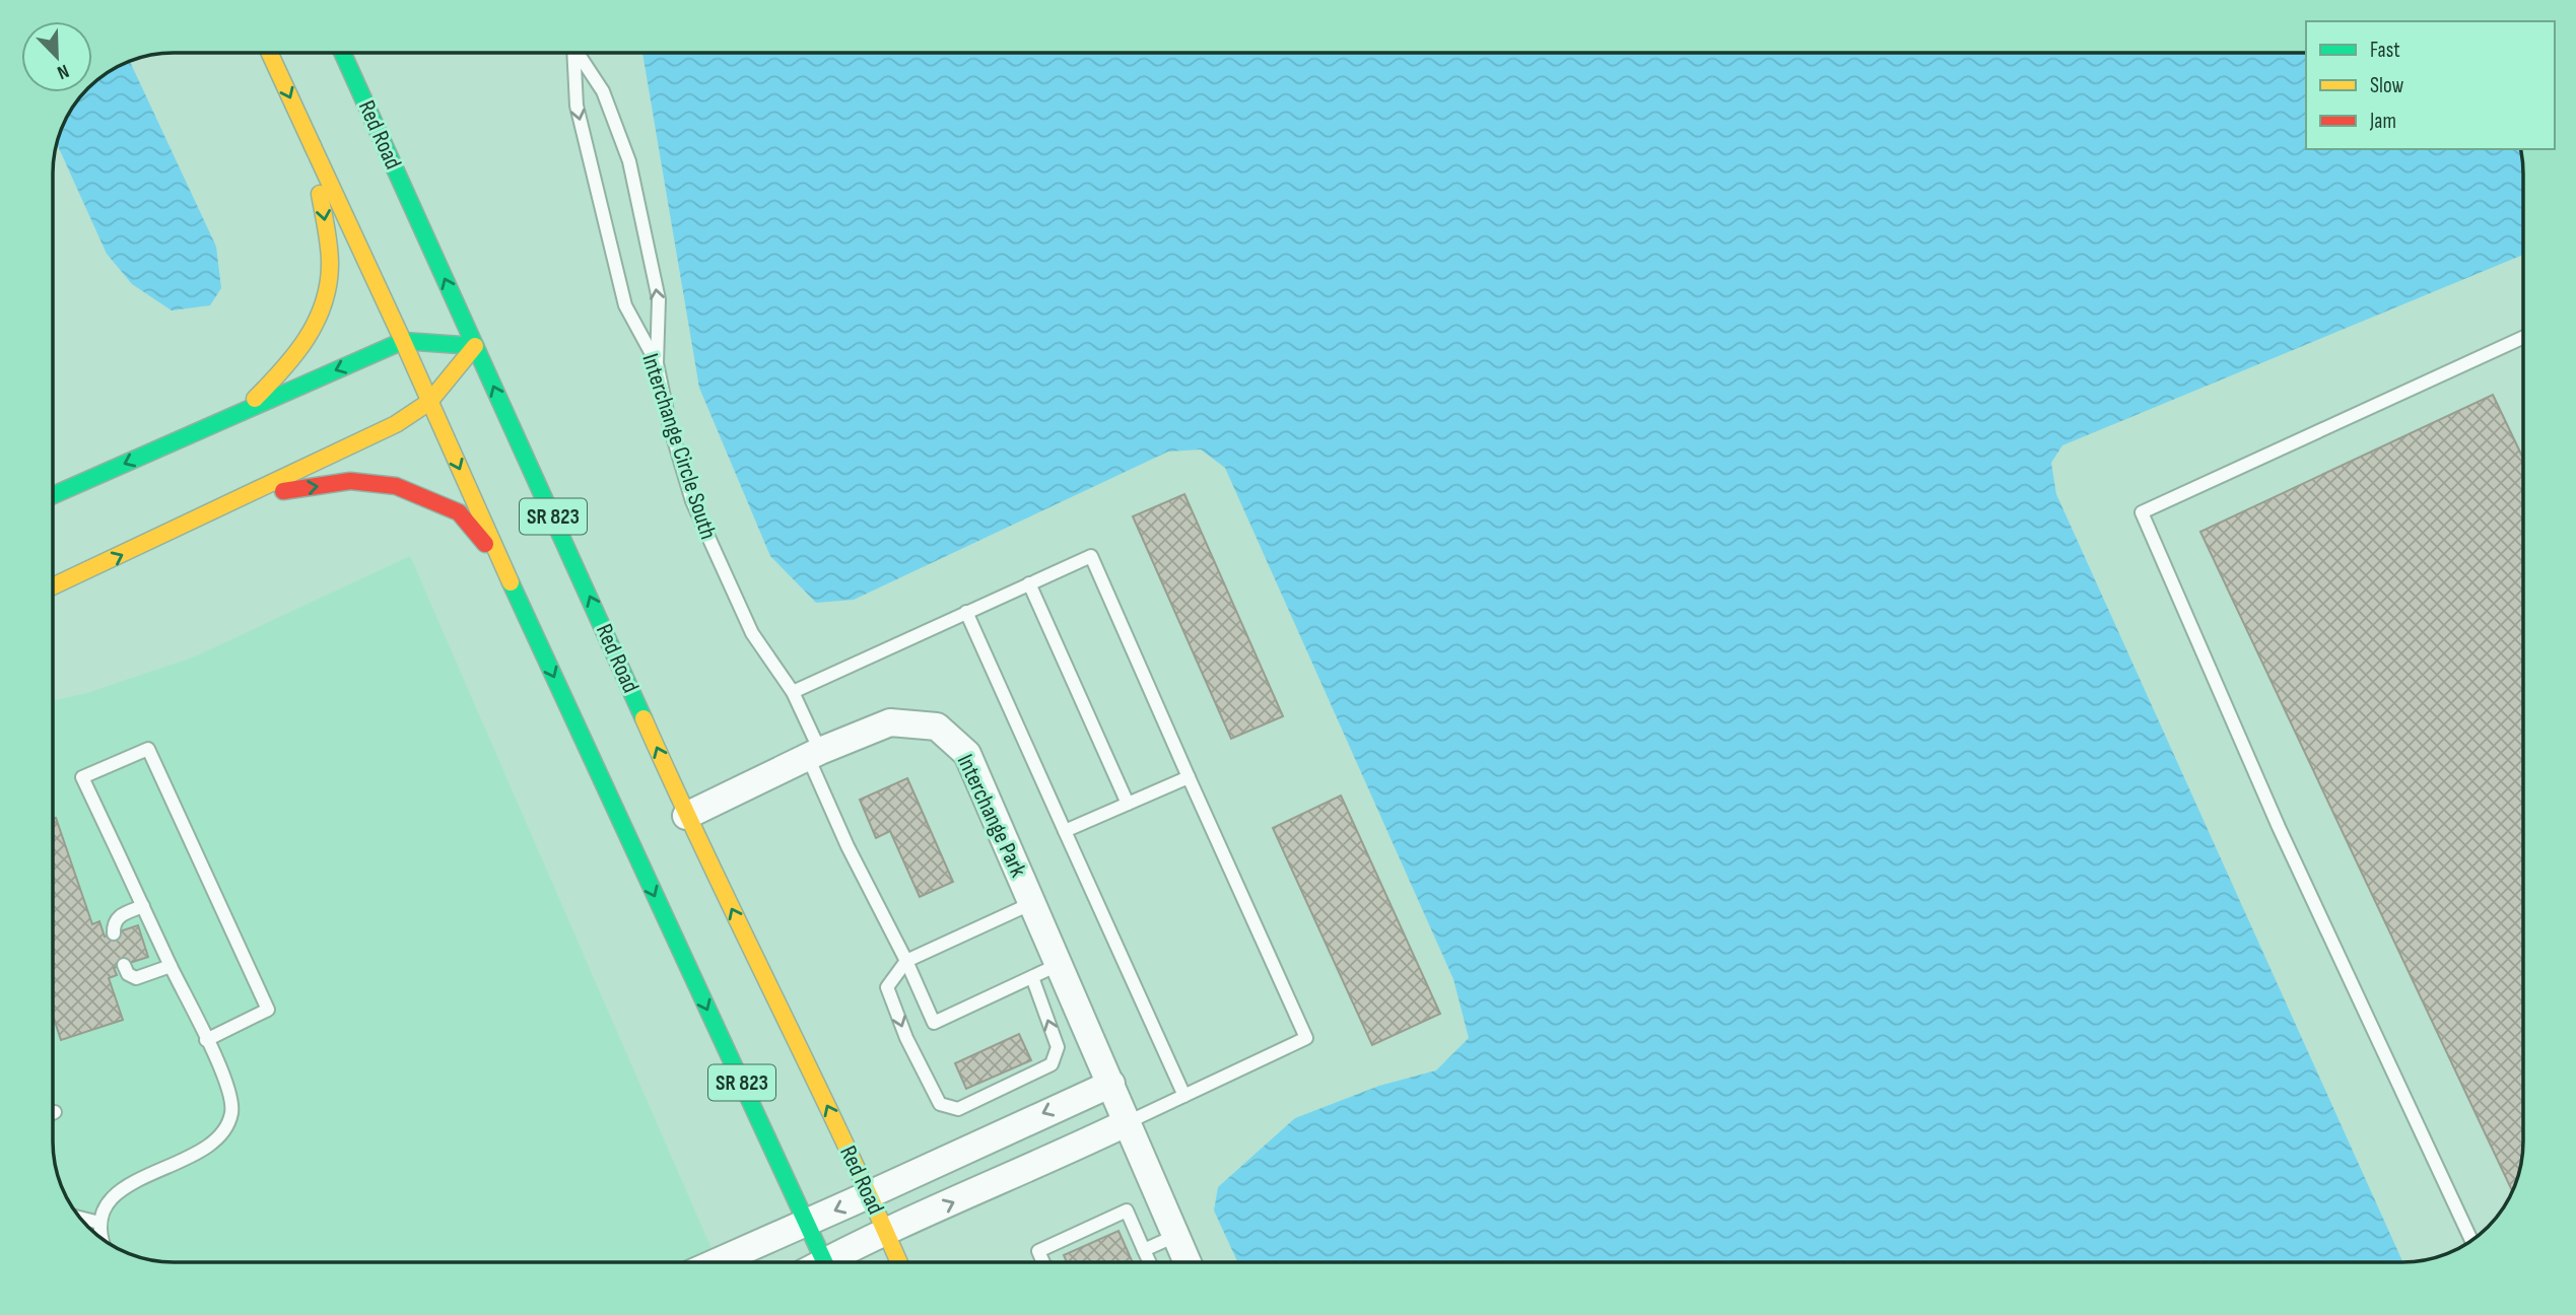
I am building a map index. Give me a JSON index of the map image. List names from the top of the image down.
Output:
{
  "streets": {
    "main road": ["Red Road", "SR 823"],
    "street": ["Interchange Park"],
    "lane": ["Interchange Circle South"]
  },
  "crossings": [
    ["Red Road", "Interchange Park"],
    ["Interchange Circle South", "Interchange Park"]
  ],
  "legend": ["Fast", "Slow", "Jam"],
  "north": "bottom right"
}
